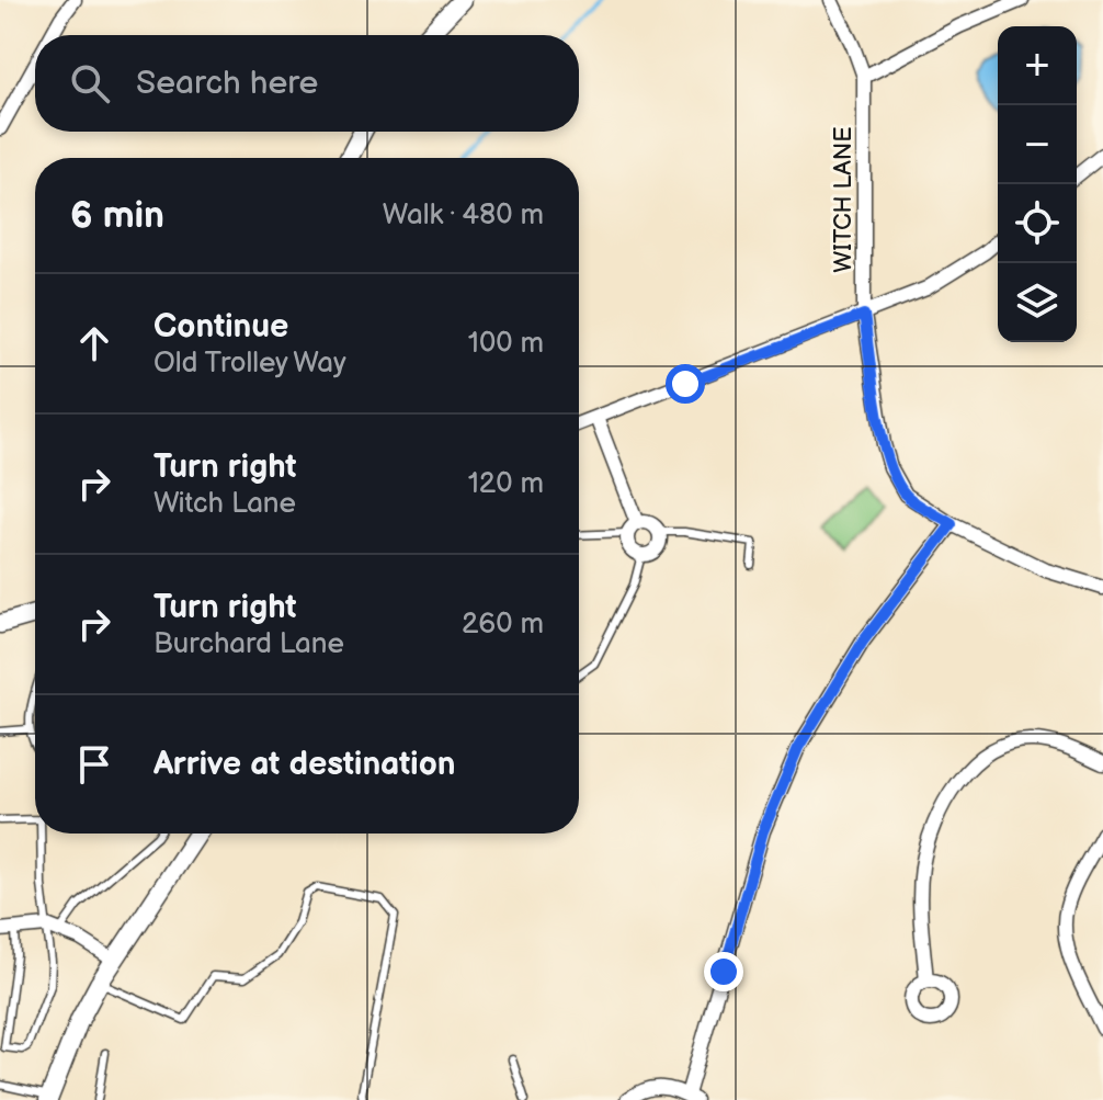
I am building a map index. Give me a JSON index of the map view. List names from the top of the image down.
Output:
{
  "streets": {
    "street": ["WITCH LANE"]
  },
  "page": {
    "map_buttons": ["+", "−"],
    "search": "Search here",
    "heading": ["6 min", "Walk · 480 m"],
    "list": [
      ["Continue", "Old Trolley Way", "100 m"],
      ["Turn right", "Witch Lane", "120 m"],
      ["Turn right", "Burchard Lane", "260 m"],
      "Arrive at destination"
    ]
  }
}
